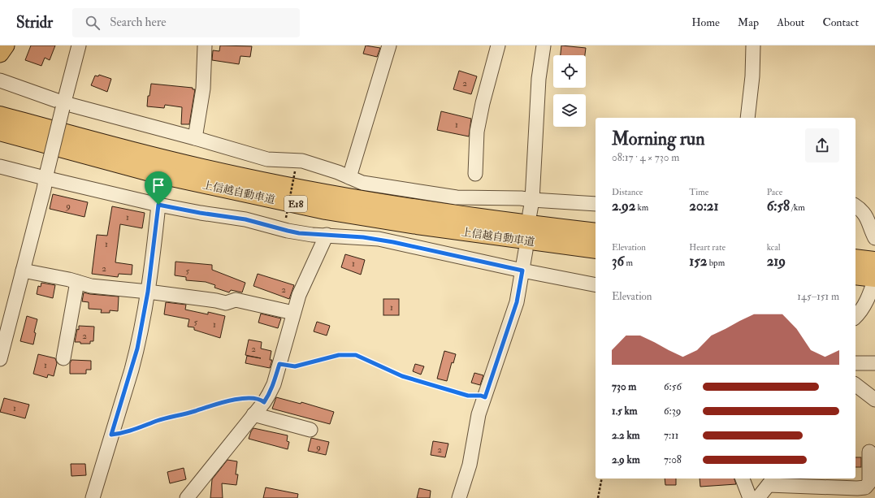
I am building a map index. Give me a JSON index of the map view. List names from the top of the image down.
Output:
{
  "streets": {
    "highway": ["上信越自動車道", "E18"]
  },
  "house_numbers": [
    "2",
    "1",
    "9",
    "1",
    "1",
    "1",
    "2",
    "5",
    "2",
    "1",
    "5",
    "1",
    "2",
    "2",
    "1",
    "1",
    "9",
    "2"
  ],
  "page": {
    "header": "Stridr",
    "search": "Search here",
    "nav": [
      "Home",
      "Map",
      "About",
      "Contact"
    ],
    "heading": ["Morning run", "08:17 · 4 × 730 m"],
    "stats": [
      ["Distance", "2.92 km"],
      ["Time", "20:21"],
      ["Pace", "6:58 /km"],
      ["Elevation", "36 m"],
      ["Heart rate", "152 bpm"],
      ["kcal", "219"]
    ],
    "chart": ["Elevation", "145–151 m"],
    "list": [
      {
        "name": "730 m",
        "note": "6:56"
      },
      {
        "name": "1.5 km",
        "note": "6:39"
      },
      {
        "name": "2.2 km",
        "note": "7:11"
      },
      {
        "name": "2.9 km",
        "note": "7:08"
      }
    ]
  }
}
